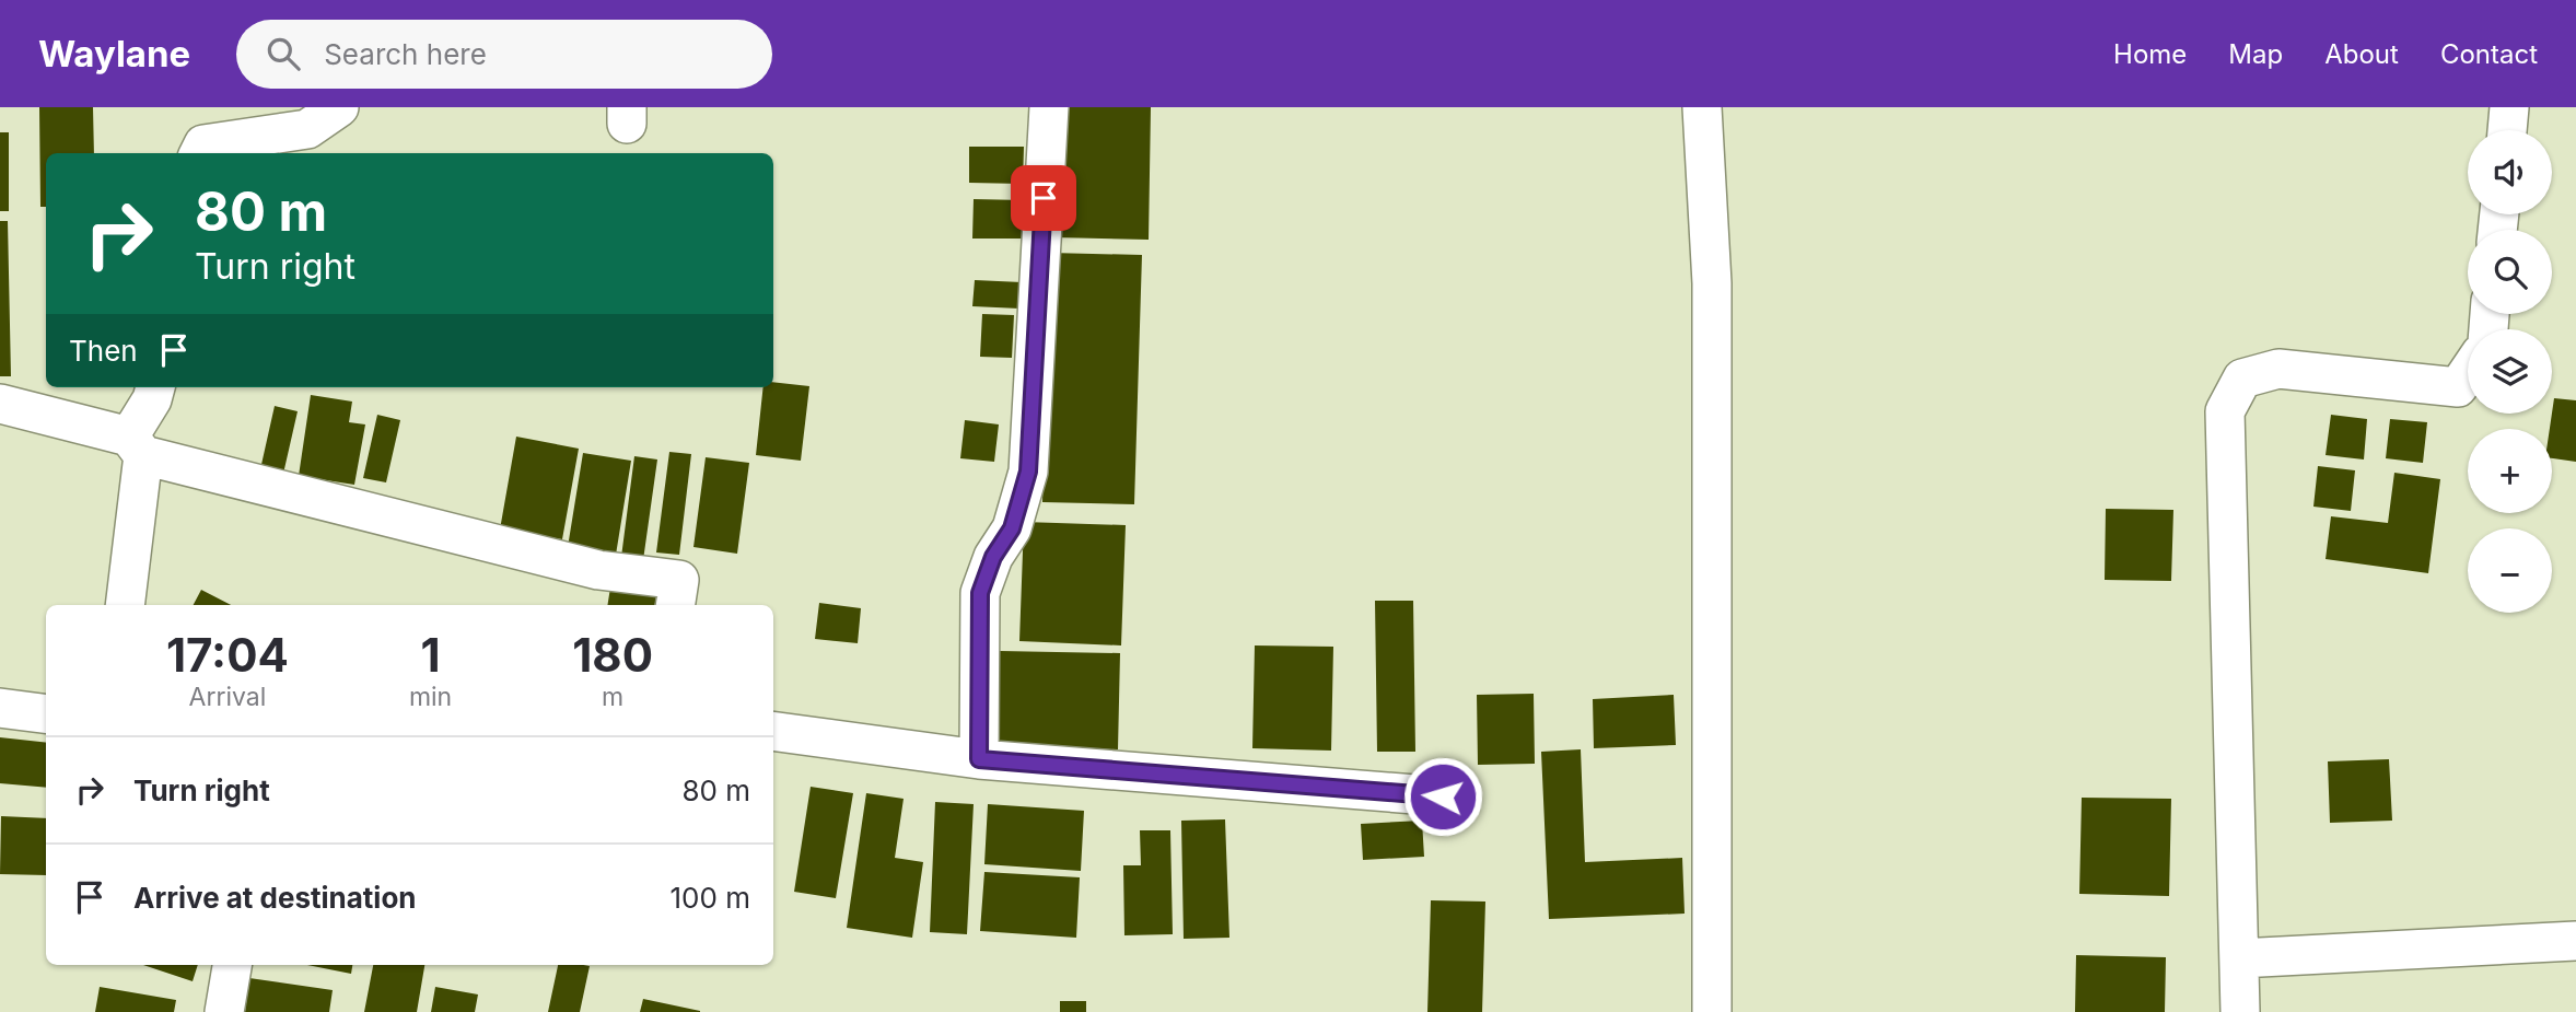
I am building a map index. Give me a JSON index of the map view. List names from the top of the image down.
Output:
{
  "page": {
    "header": "Waylane",
    "search": "Search here",
    "nav": [
      "Home",
      "Map",
      "About",
      "Contact"
    ],
    "map_buttons": ["+", "−"],
    "turn": ["80 m", "Turn right"],
    "then": "Then",
    "eta": [
      "17:04",
      "Arrival",
      "1",
      "min",
      "180",
      "m"
    ],
    "list": [
      {
        "name": "Turn right",
        "value": "80 m"
      },
      {
        "name": "Arrive at destination",
        "value": "100 m"
      }
    ]
  }
}
